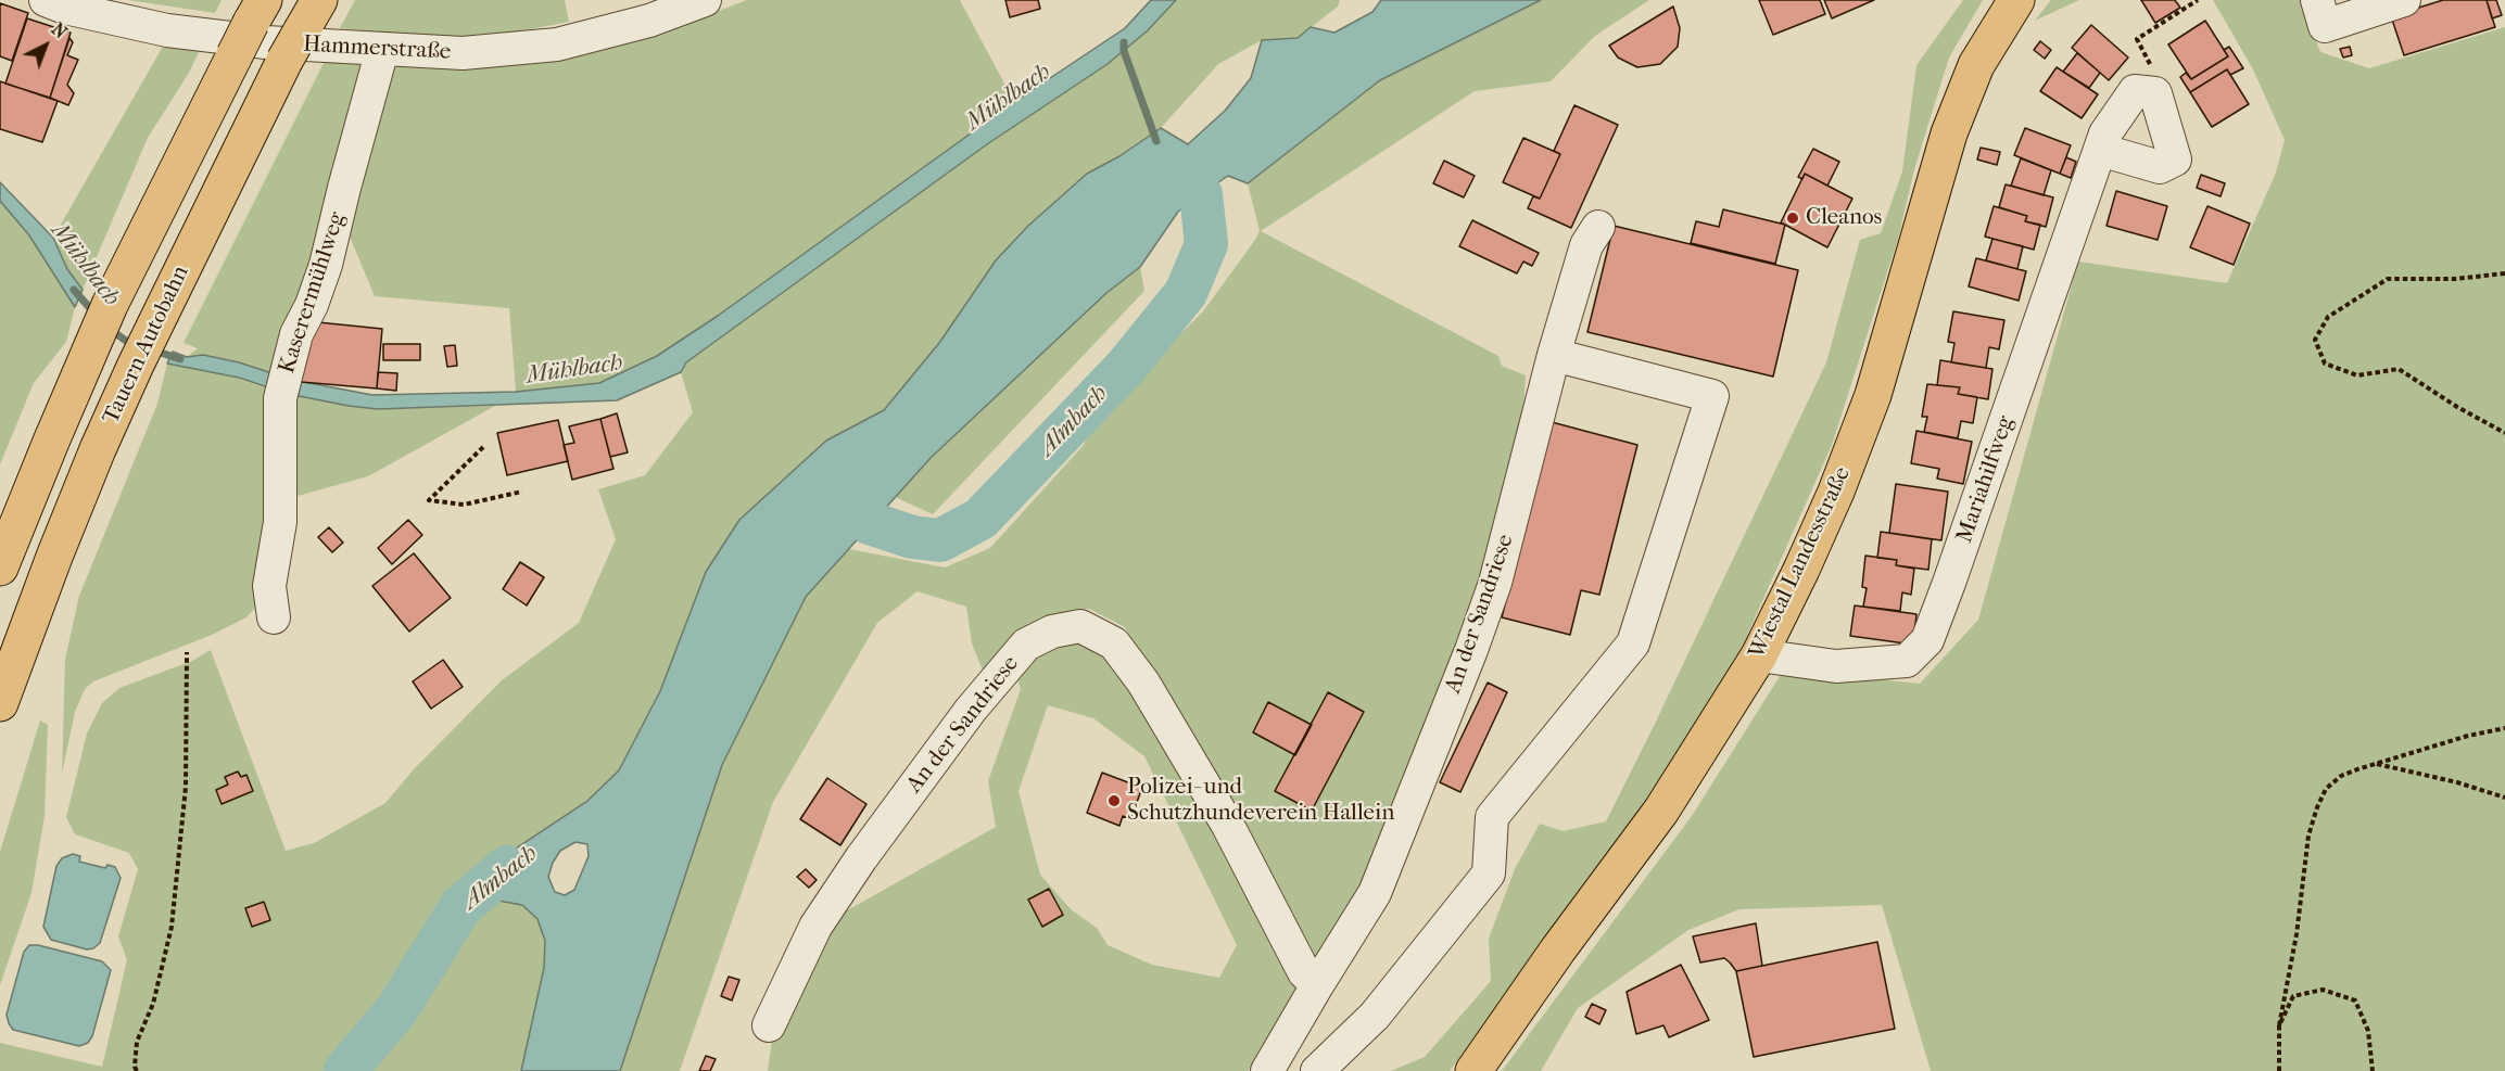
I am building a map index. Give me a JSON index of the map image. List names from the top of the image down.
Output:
{
  "streets": {
    "main road": ["Tauern Autobahn", "Wiestal Landesstraße"],
    "street": [
      "Hammerstraße",
      "Kaserermühlweg",
      "Mariahilfweg",
      "An der Sandriese"
    ]
  },
  "crossings": [
    ["Hammerstraße", "Kaserermühlweg"],
    ["Mariahilfweg", "Wiestal Landesstraße"]
  ],
  "water": ["Mühlbach", "Almbach"],
  "places": ["Cleanos", "Polizei- und Schutzhundeverein Hallein"],
  "north": "top right"
}
